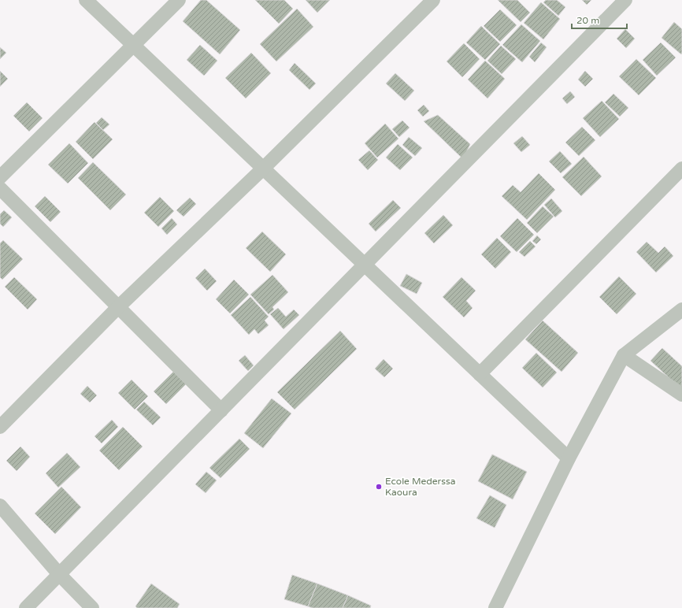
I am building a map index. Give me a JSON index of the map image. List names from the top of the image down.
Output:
{
  "places": ["Ecole Mederssa Kaoura"],
  "scale_bar": "20 m"
}
